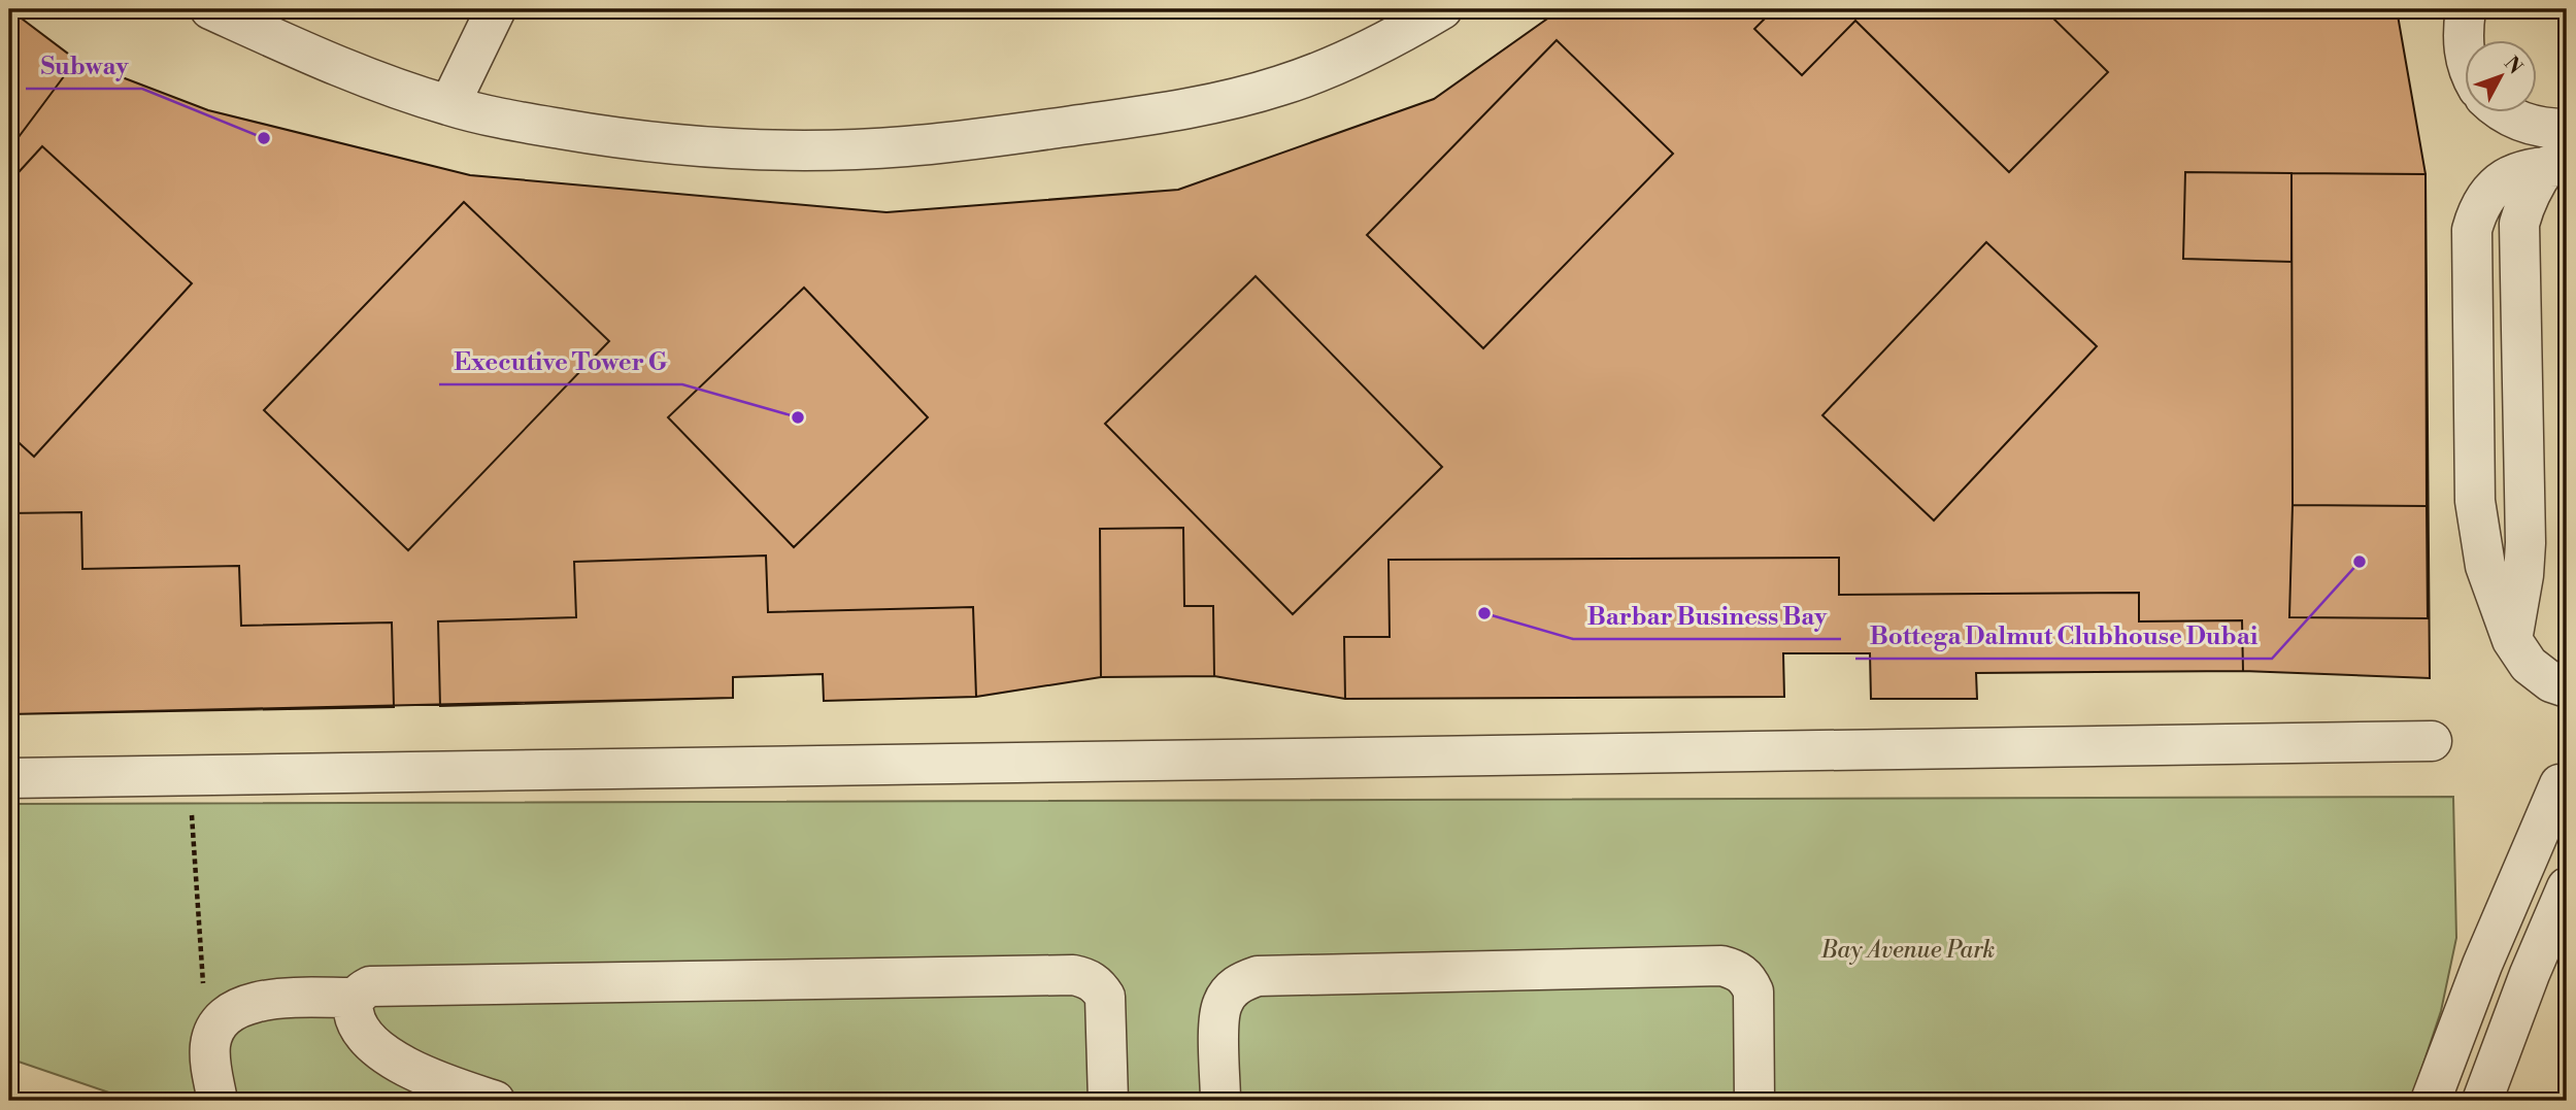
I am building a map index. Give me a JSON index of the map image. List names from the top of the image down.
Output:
{
  "parks": ["Bay Avenue Park"],
  "places": [
    "Subway",
    "Executive Tower G",
    "Bottega Dalmut Clubhouse Dubai",
    "Barbar Business Bay"
  ],
  "north": "top right"
}
